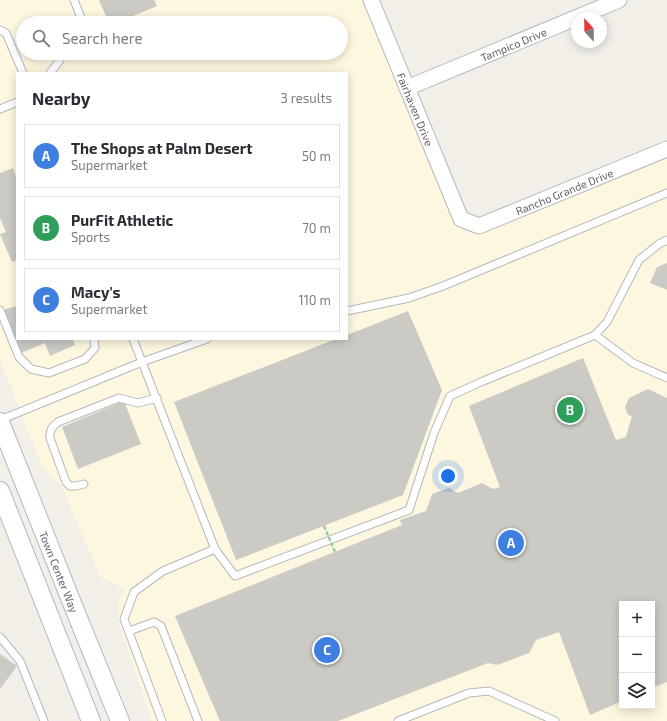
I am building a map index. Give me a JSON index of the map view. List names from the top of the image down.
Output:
{
  "streets": {
    "street": [
      "Tampico Drive",
      "Fairhaven Drive",
      "Rancho Grande Drive",
      "Town Center Way"
    ]
  },
  "crossings": [
    ["Tampico Drive", "Fairhaven Drive"],
    ["Fairhaven Drive", "Rancho Grande Drive"]
  ],
  "north": "top",
  "page": {
    "search": "Search here",
    "heading": ["Nearby", "3 results"],
    "list": [
      {
        "mark": "A",
        "name": "The Shops at Palm Desert",
        "note": "Supermarket",
        "value": "50 m"
      },
      {
        "mark": "B",
        "name": "PurFit Athletic",
        "note": "Sports",
        "value": "70 m"
      },
      {
        "mark": "C",
        "name": "Macy's",
        "note": "Supermarket",
        "value": "110 m"
      }
    ],
    "pins": ["B", "A", "C"],
    "map_buttons": ["+", "−"]
  }
}
